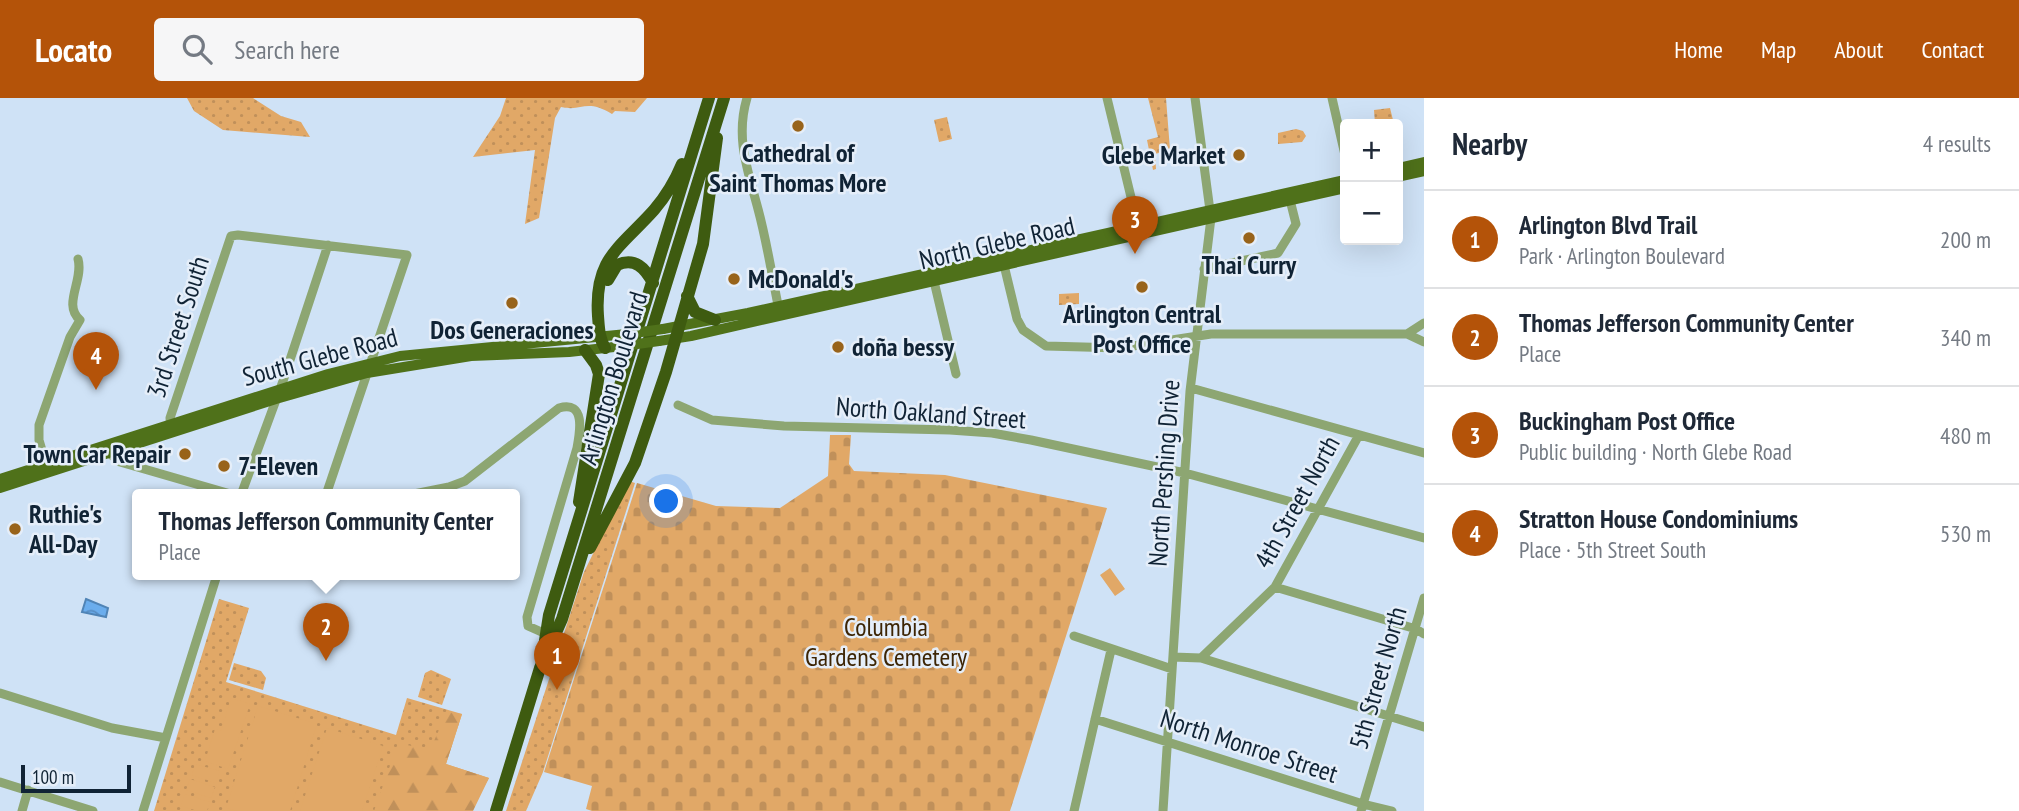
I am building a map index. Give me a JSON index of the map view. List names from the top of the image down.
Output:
{
  "streets": {
    "highway": ["Arlington Boulevard"],
    "main road": ["North Glebe Road", "South Glebe Road"],
    "street": [
      "3rd Street South",
      "North Oakland Street",
      "North Pershing Drive",
      "4th Street North",
      "5th Street North",
      "North Monroe Street"
    ]
  },
  "crossings": [
    ["North Glebe Road", "South Glebe Road"],
    ["North Glebe Road", "North Pershing Drive"],
    ["3rd Street South", "South Glebe Road"],
    ["North Oakland Street", "North Pershing Drive"],
    ["North Oakland Street", "4th Street North"],
    ["North Pershing Drive", "North Monroe Street"],
    ["5th Street North", "North Monroe Street"]
  ],
  "parks": ["Columbia Gardens Cemetery"],
  "places": [
    "Cathedral of Saint Thomas More",
    "Glebe Market",
    "Thai Curry",
    "McDonald's",
    "Arlington Central Post Office",
    "Dos Generaciones",
    "doña bessy",
    "Town Car Repair",
    "7-Eleven",
    "Ruthie's All-Day"
  ],
  "scale_bar": "100 m",
  "page": {
    "header": "Locato",
    "search": "Search here",
    "nav": [
      "Home",
      "Map",
      "About",
      "Contact"
    ],
    "heading": ["Nearby", "4 results"],
    "map_buttons": ["+", "−"],
    "list": [
      {
        "mark": "1",
        "name": "Arlington Blvd Trail",
        "note": "Park · Arlington Boulevard",
        "value": "200 m"
      },
      {
        "mark": "2",
        "name": "Thomas Jefferson Community Center",
        "note": "Place",
        "value": "340 m"
      },
      {
        "mark": "3",
        "name": "Buckingham Post Office",
        "note": "Public building · North Glebe Road",
        "value": "480 m"
      },
      {
        "mark": "4",
        "name": "Stratton House Condominiums",
        "note": "Place · 5th Street South",
        "value": "530 m"
      }
    ],
    "pins": [
      "3",
      "4",
      "2",
      "1"
    ],
    "popup": ["Thomas Jefferson Community Center", "Place"],
    "scale": "100 m"
  }
}
